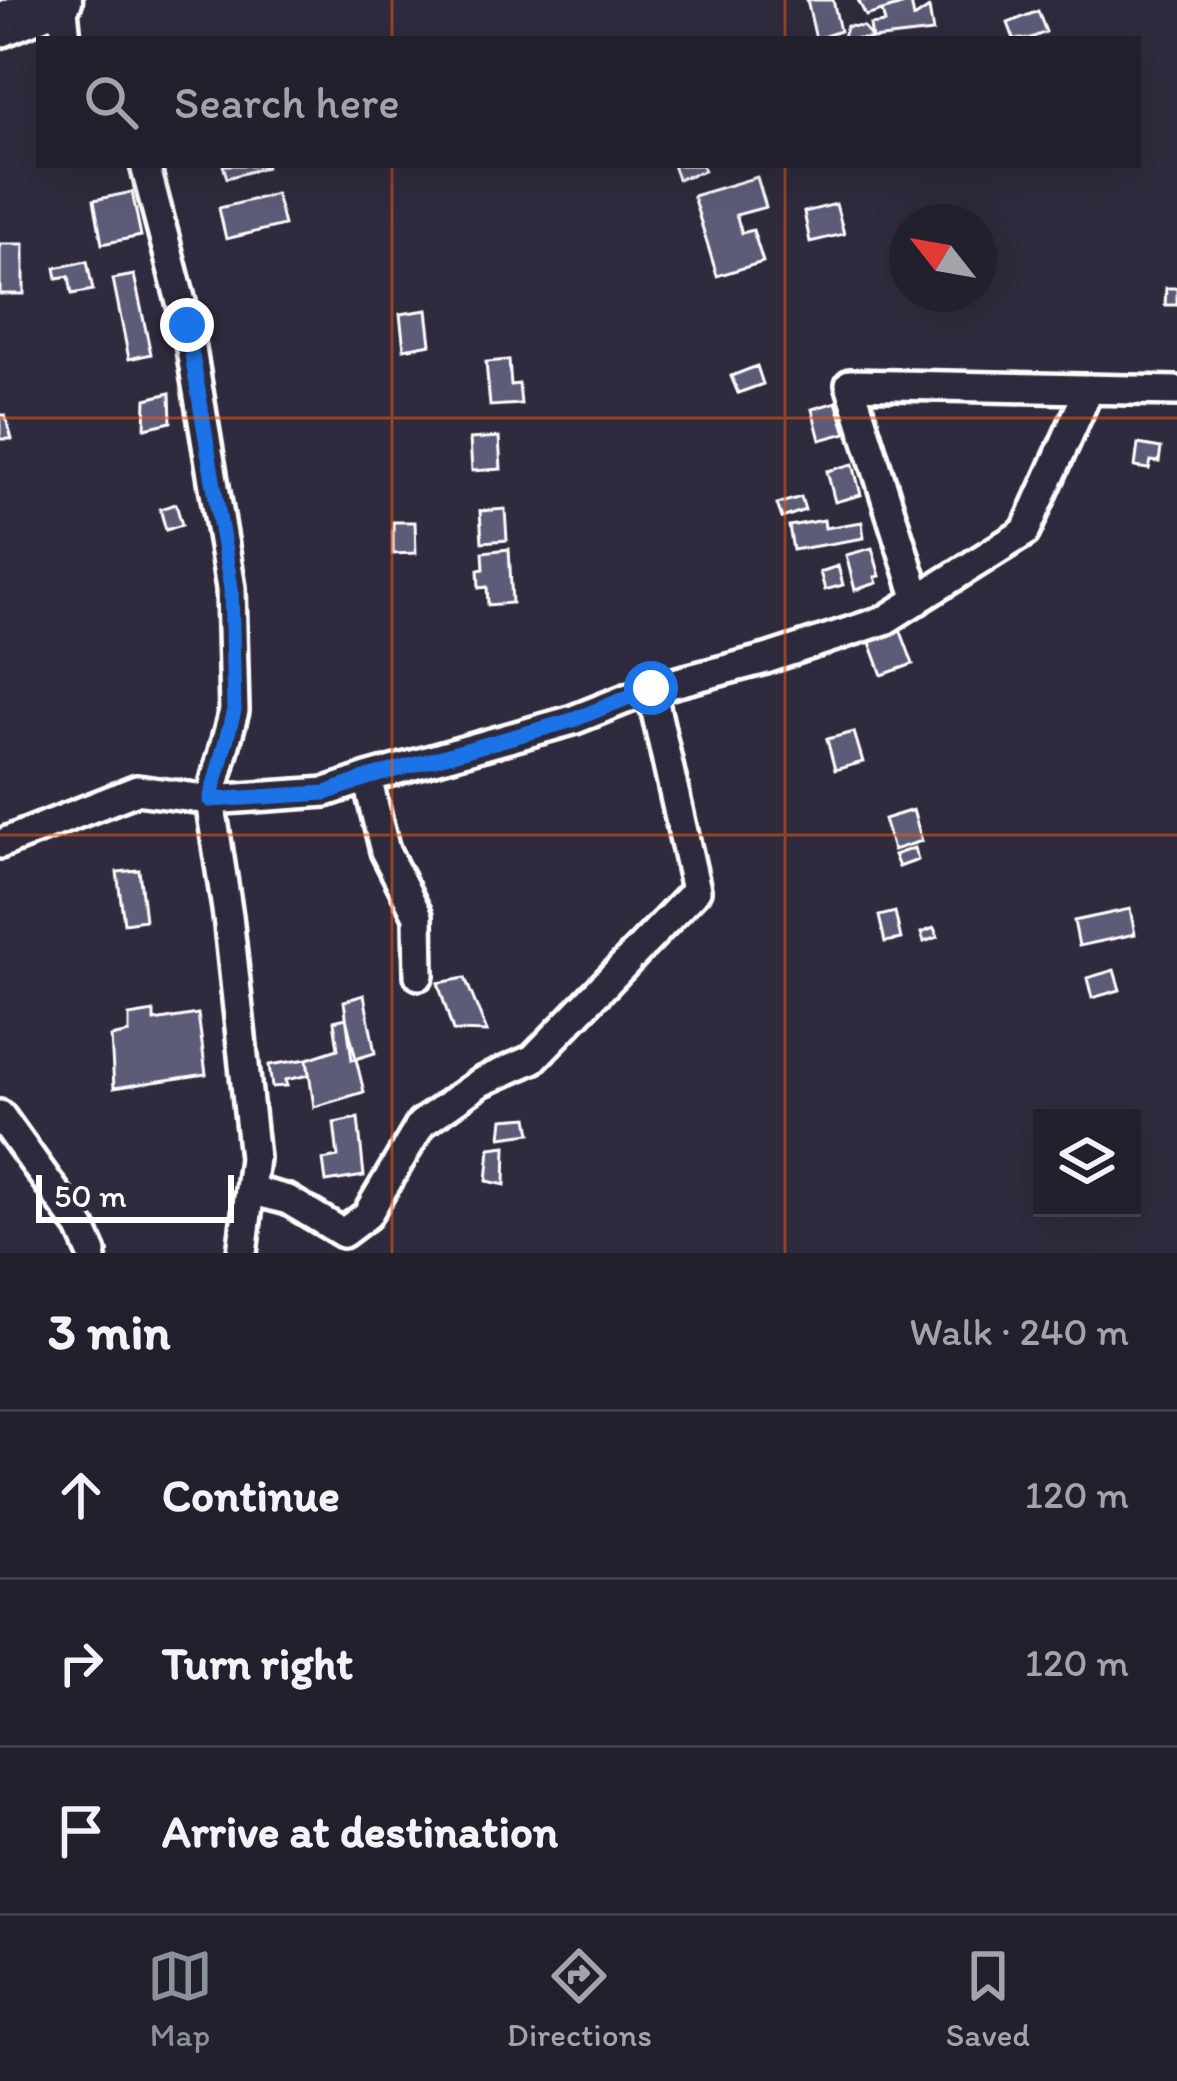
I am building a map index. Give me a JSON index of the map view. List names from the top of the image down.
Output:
{
  "scale_bar": "50 m",
  "north": "top left",
  "page": {
    "search": "Search here",
    "scale": "50 m",
    "heading": ["3 min", "Walk · 240 m"],
    "list": [
      ["Continue", "120 m"],
      ["Turn right", "120 m"],
      "Arrive at destination"
    ],
    "nav": ["Map", "Directions", "Saved"]
  }
}
